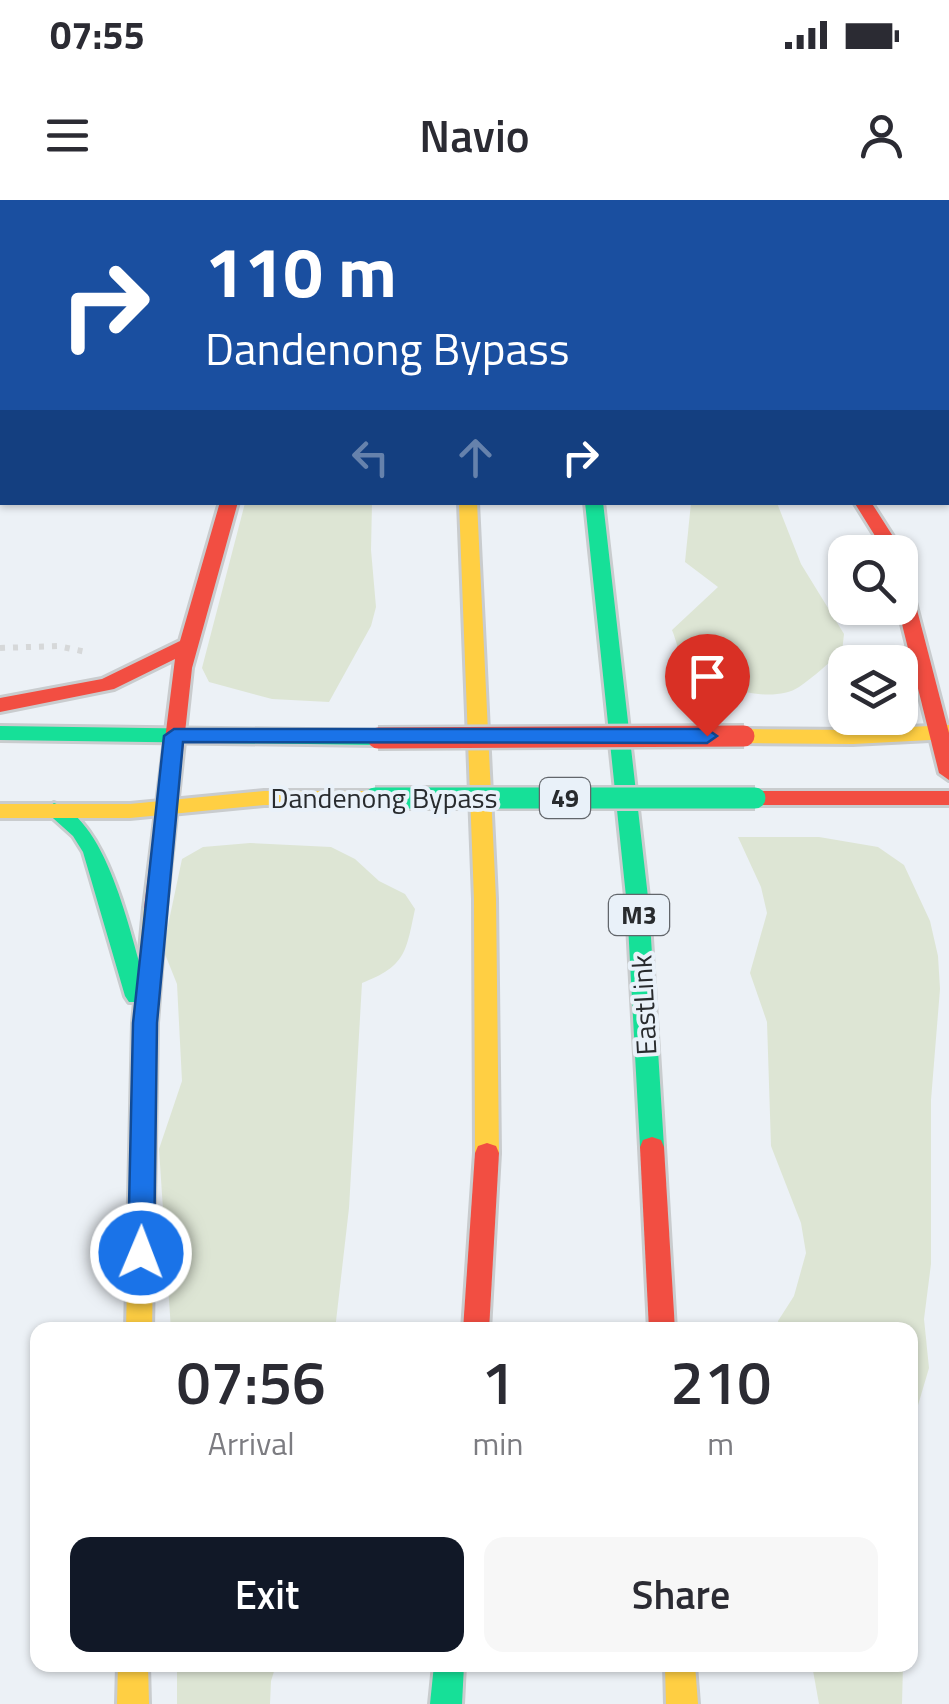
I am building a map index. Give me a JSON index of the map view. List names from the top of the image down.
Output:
{
  "streets": {
    "highway": [
      "Dandenong Bypass",
      "49",
      "M3",
      "EastLink"
    ]
  },
  "page": {
    "status": "07:55",
    "header": "Navio",
    "turn": ["110 m", "Dandenong Bypass"],
    "eta": [
      "07:56",
      "Arrival",
      "1",
      "min",
      "210",
      "m"
    ],
    "buttons": ["Exit", "Share"]
  }
}
